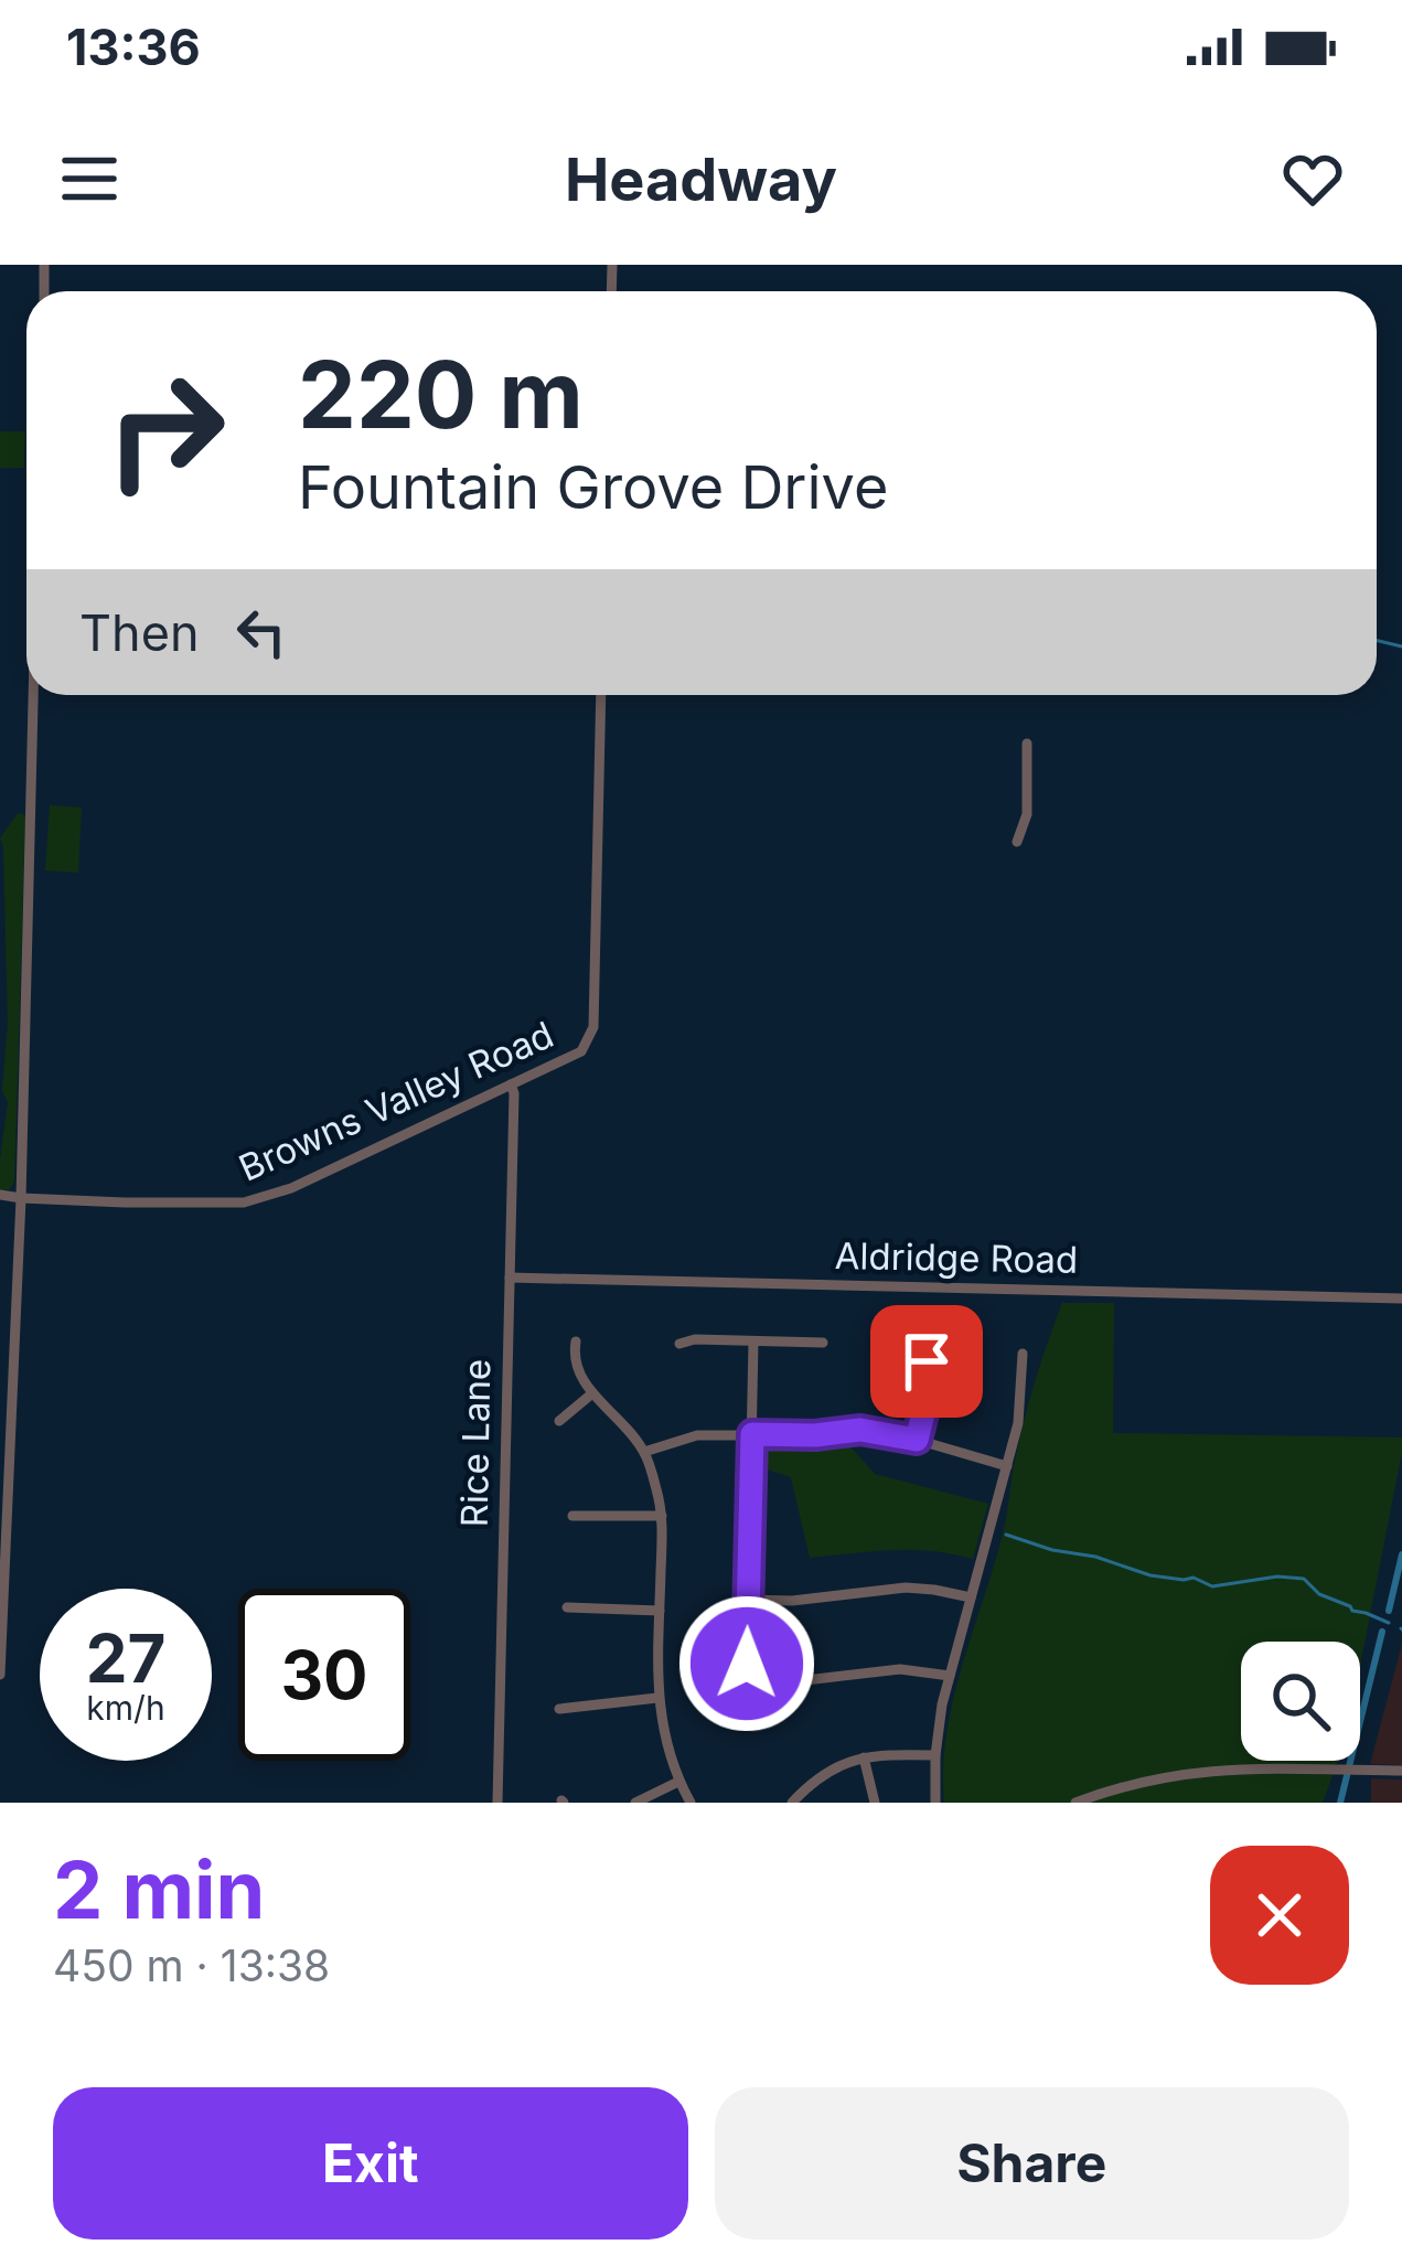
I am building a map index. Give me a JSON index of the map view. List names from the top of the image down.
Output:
{
  "streets": {
    "street": ["Browns Valley Road", "Aldridge Road", "Rice Lane"]
  },
  "crossings": [
    ["Browns Valley Road", "Rice Lane"],
    ["Aldridge Road", "Rice Lane"]
  ],
  "page": {
    "status": "13:36",
    "header": "Headway",
    "turn": ["220 m", "Fountain Grove Drive"],
    "then": "Then",
    "speed": "27 km/h",
    "limit": "30",
    "heading": ["2 min", "450 m · 13:38"],
    "buttons": ["Exit", "Share"]
  }
}
